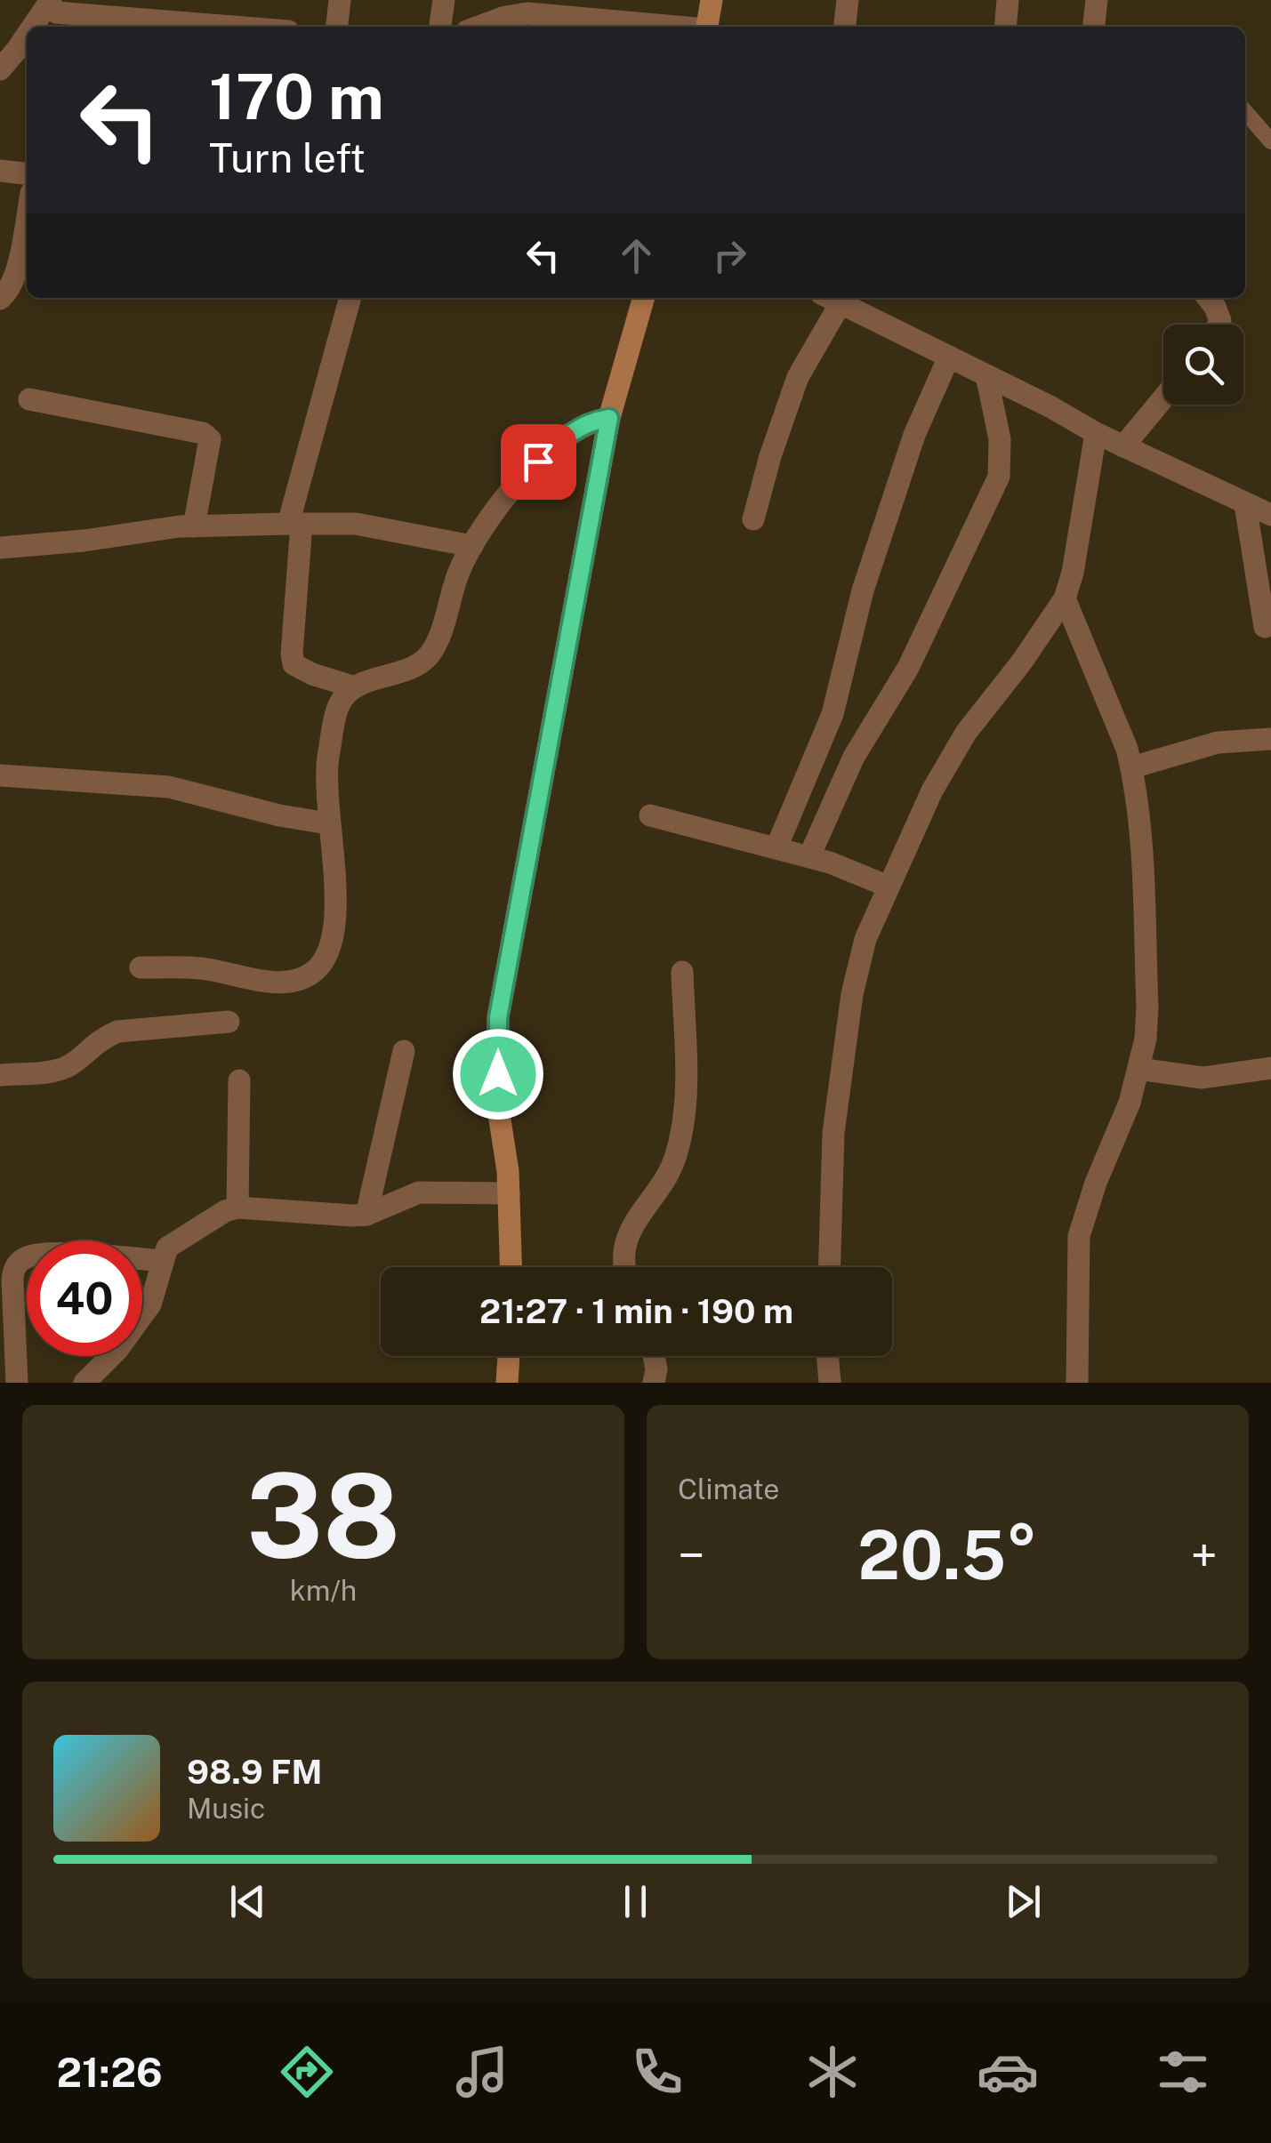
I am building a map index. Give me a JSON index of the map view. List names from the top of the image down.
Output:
{
  "page": {
    "turn": ["170 m", "Turn left"],
    "limit": "40",
    "trip": "21:27 · 1 min · 190 m",
    "tile": [
      ["38", "km/h"],
      "Climate"
    ],
    "heat": ["−", "20.5°", "+"],
    "song": ["98.9 FM", "Music"],
    "tabs": "21:26"
  }
}
